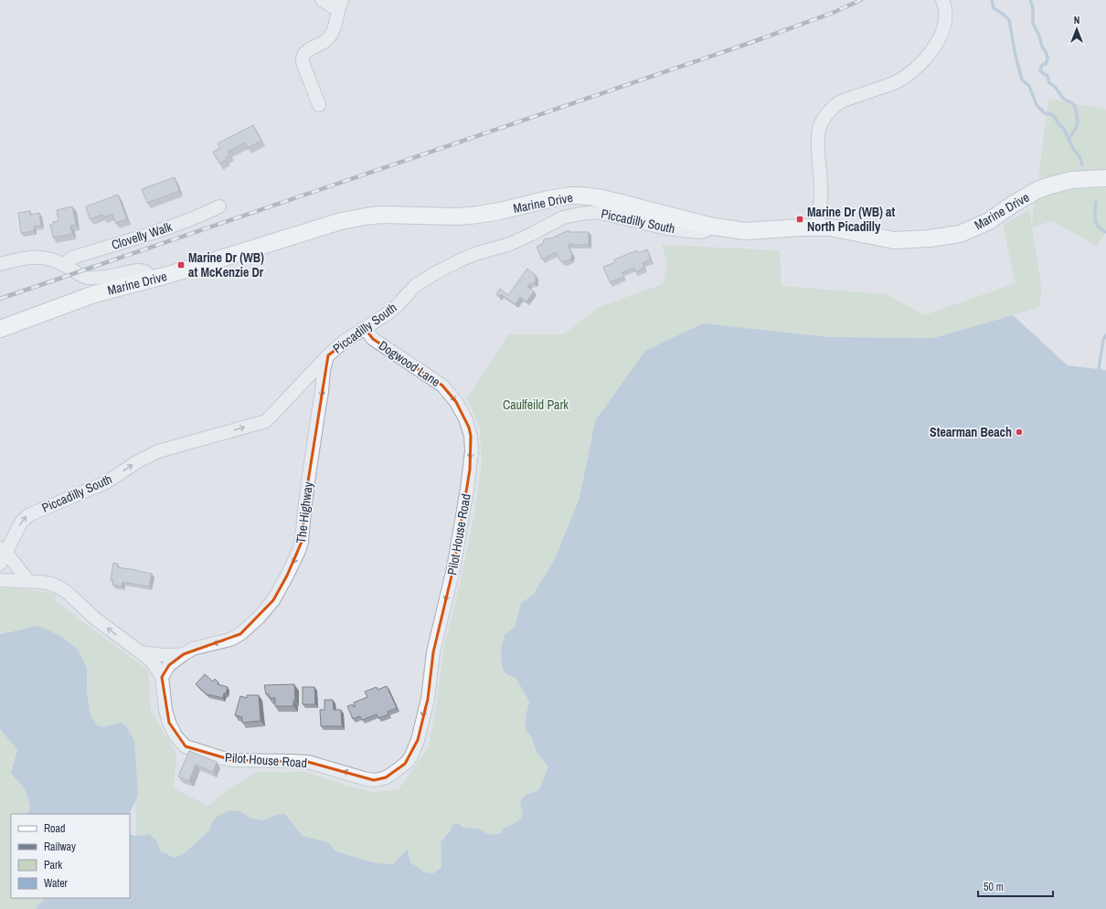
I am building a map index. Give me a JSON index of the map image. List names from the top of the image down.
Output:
{
  "streets": {
    "main road": ["Marine Drive"],
    "street": [
      "Piccadilly South",
      "Clovelly Walk",
      "Dogwood Lane",
      "The Highway",
      "Pilot House Road"
    ]
  },
  "crossings": [
    ["Marine Drive", "Piccadilly South"],
    ["Piccadilly South", "Dogwood Lane"],
    ["Piccadilly South", "The Highway"],
    ["Dogwood Lane", "Pilot House Road"],
    ["The Highway", "Pilot House Road"]
  ],
  "one_way": ["Piccadilly South", "Dogwood Lane", "The Highway"],
  "parks": ["Caulfeild Park"],
  "places": {
    "transit": ["Marine Dr (WB) at North Picadilly", "Marine Dr (WB) at McKenzie Dr"],
    "other": ["Stearman Beach"]
  },
  "legend": [
    "Road",
    "Railway",
    "Park",
    "Water"
  ],
  "scale_bar": "50 m",
  "north": "top"
}
